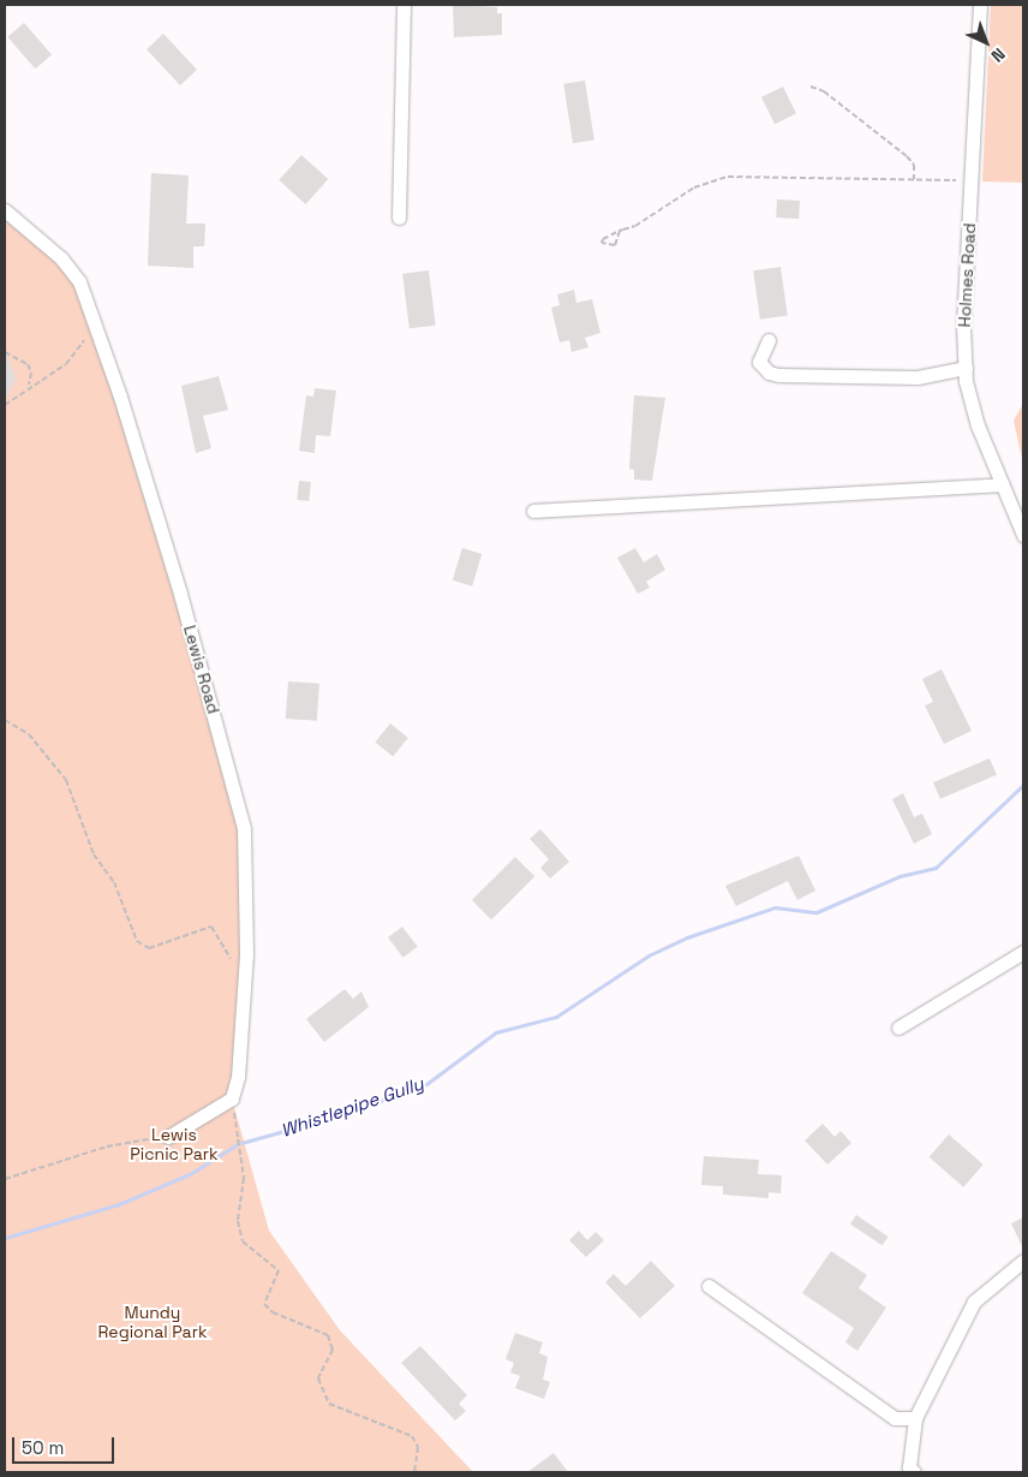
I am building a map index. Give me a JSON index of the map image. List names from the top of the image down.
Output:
{
  "streets": {
    "street": ["Holmes Road", "Lewis Road"]
  },
  "water": ["Whistlepipe Gully"],
  "parks": ["Lewis Picnic Park", "Mundy Regional Park"],
  "scale_bar": "50 m",
  "north": "bottom right"
}
